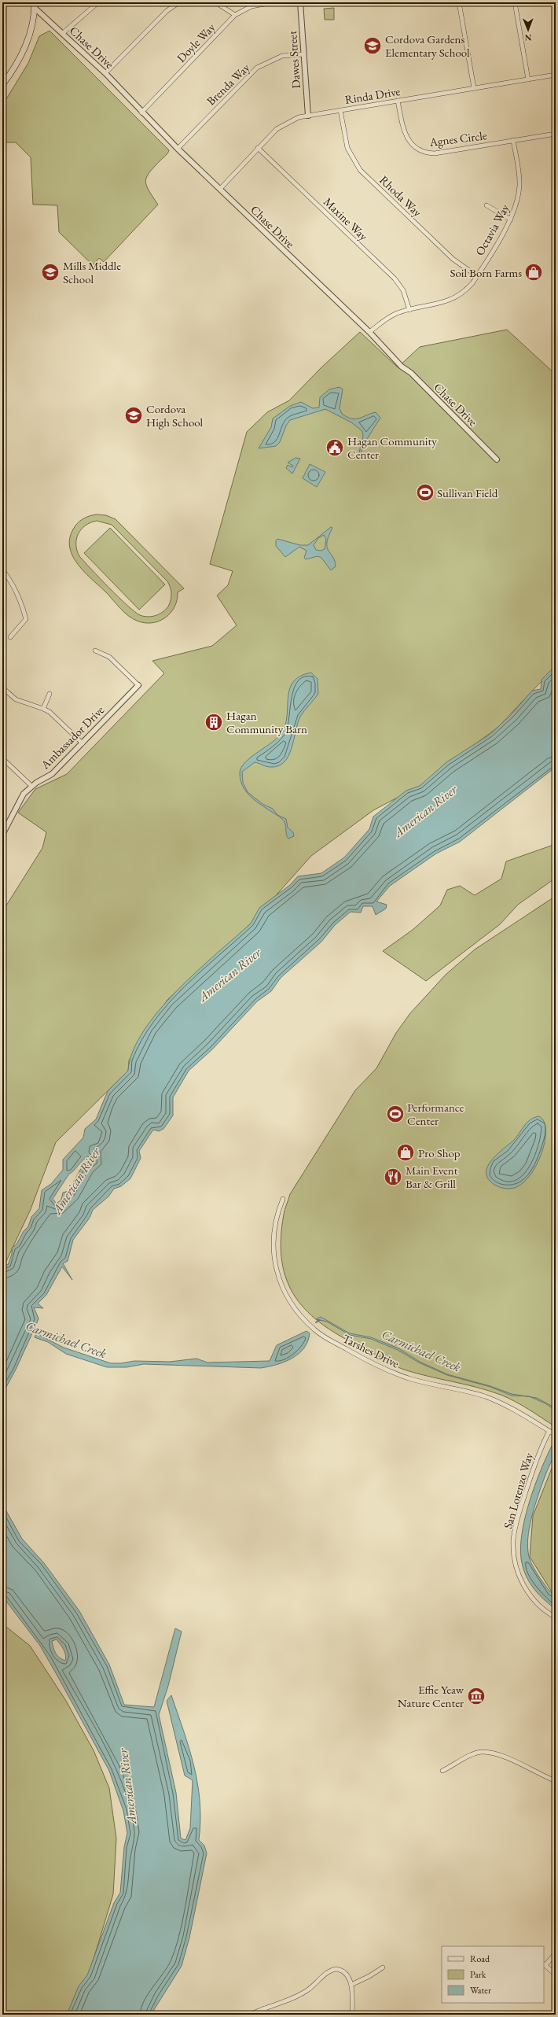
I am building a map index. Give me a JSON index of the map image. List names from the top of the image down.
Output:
{
  "streets": {
    "street": [
      "Doyle Way",
      "Chase Drive",
      "Dawes Street",
      "Brenda Way",
      "Rinda Drive",
      "Agnes Circle",
      "Rhoda Way",
      "Maxine Way",
      "Octavia Way",
      "Ambassador Drive",
      "Tarshes Drive",
      "San Lorenzo Way"
    ]
  },
  "crossings": [
    ["Doyle Way", "Chase Drive"],
    ["Chase Drive", "Brenda Way"],
    ["Chase Drive", "Rinda Drive"],
    ["Chase Drive", "Octavia Way"],
    ["Dawes Street", "Brenda Way"],
    ["Dawes Street", "Rinda Drive"],
    ["Rinda Drive", "Agnes Circle"],
    ["Rinda Drive", "Rhoda Way"],
    ["Rinda Drive", "Maxine Way"],
    ["Agnes Circle", "Octavia Way"],
    ["Rhoda Way", "Octavia Way"],
    ["Maxine Way", "Octavia Way"],
    ["Tarshes Drive", "San Lorenzo Way"]
  ],
  "water": ["American River", "Carmichael Creek"],
  "places": {
    "school or university": ["Cordova Gardens Elementary School", "Mills Middle School", "Cordova High School"],
    "shop": ["Soil Born Farms", "Pro Shop"],
    "public building": ["Hagan Community Center"],
    "sports": ["Sullivan Field", "Performance Center"],
    "building": ["Hagan Community Barn"],
    "restaurant": ["Main Event Bar & Grill"],
    "museum": ["Effie Yeaw Nature Center"]
  },
  "legend": ["Road", "Park", "Water"],
  "north": "bottom"
}
